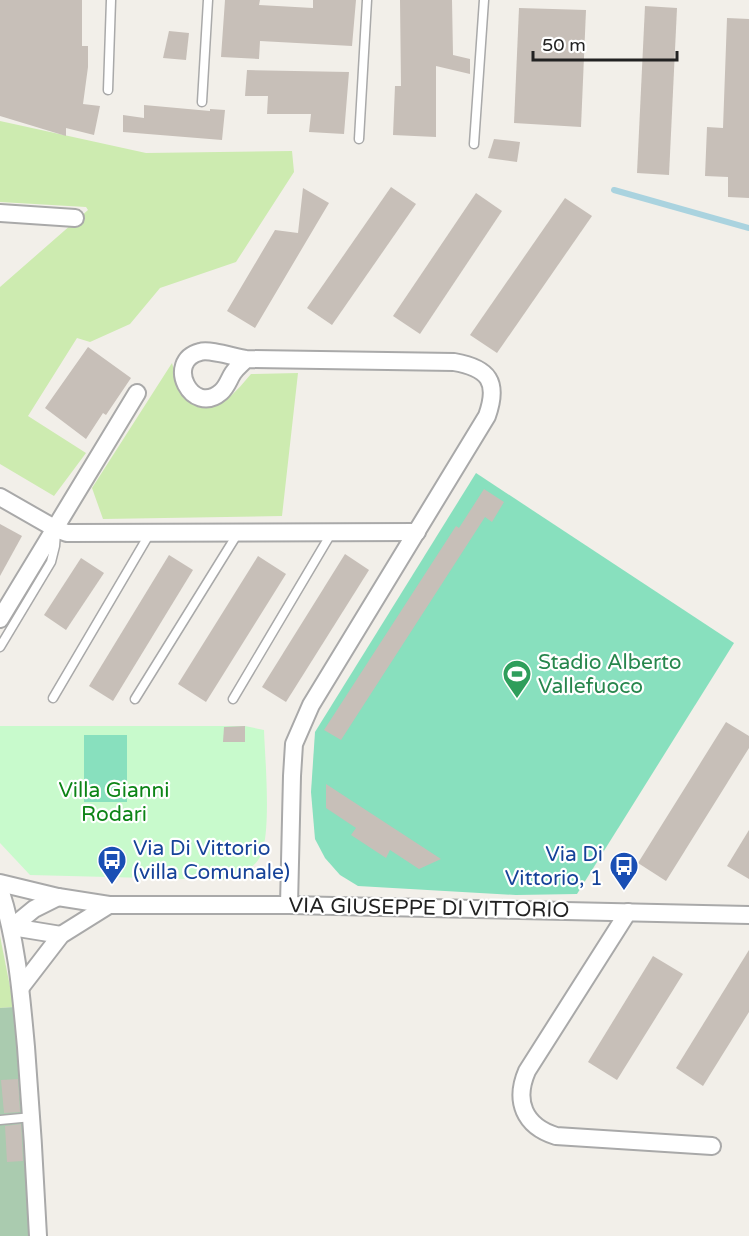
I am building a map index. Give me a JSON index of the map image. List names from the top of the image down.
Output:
{
  "streets": {
    "street": ["VIA GIUSEPPE DI VITTORIO"]
  },
  "parks": ["Villa Gianni Rodari"],
  "places": {
    "sports": ["Stadio Alberto Vallefuoco"],
    "bus stop": ["Via Di Vittorio (villa Comunale)", "Via Di Vittorio, 1"]
  },
  "scale_bar": "50 m"
}
